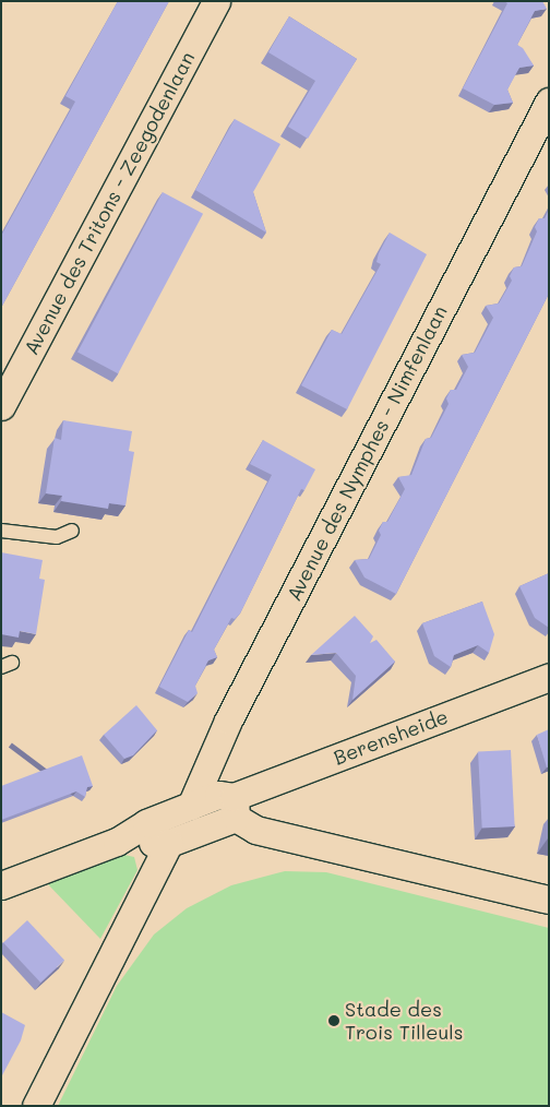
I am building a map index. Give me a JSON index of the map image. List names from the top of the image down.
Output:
{
  "streets": {
    "street": ["Avenue des Tritons - Zeegodenlaan", "Avenue des Nymphes - Nimfenlaan", "Berensheide"]
  },
  "crossings": [
    ["Avenue des Nymphes - Nimfenlaan", "Berensheide"]
  ],
  "places": ["Stade des Trois Tilleuls"]
}
